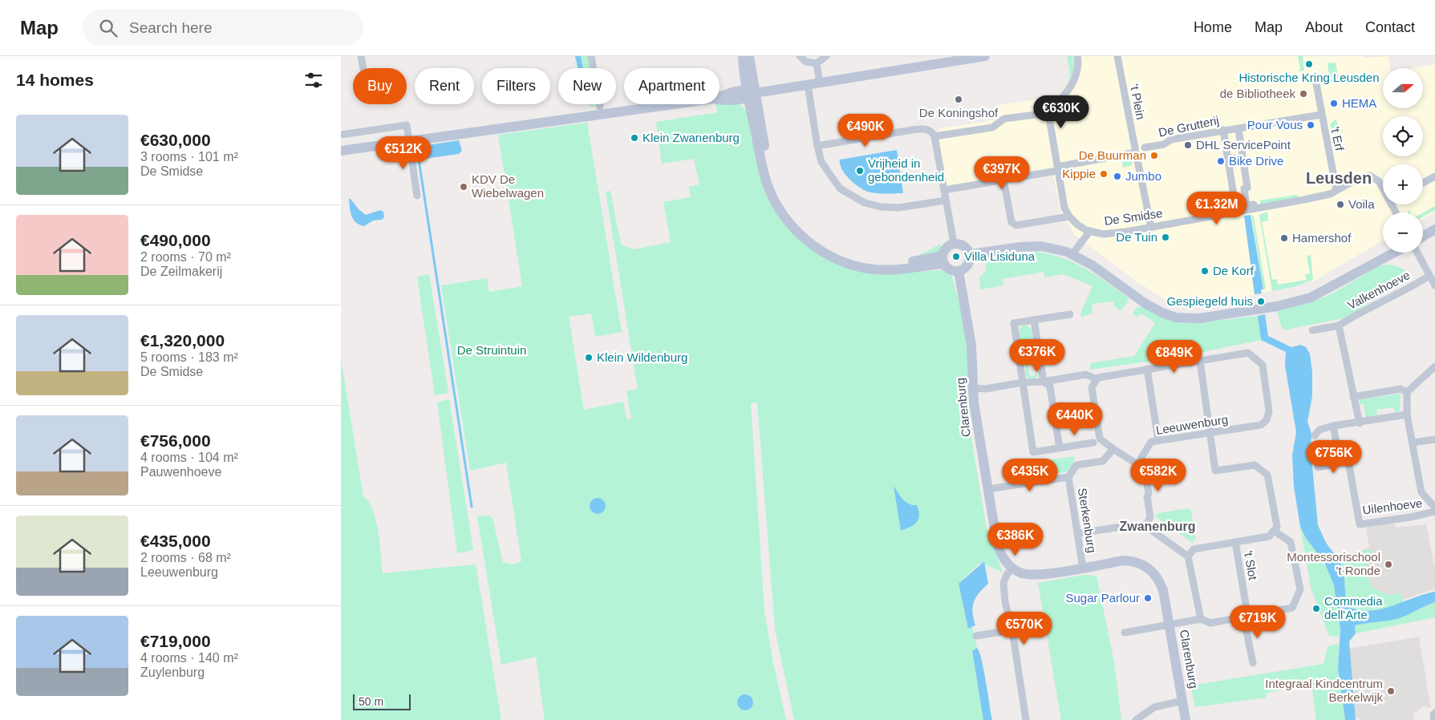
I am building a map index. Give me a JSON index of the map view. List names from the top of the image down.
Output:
{
  "streets": {
    "street": [
      "'t Plein",
      "De Grutterij",
      "'t Erf",
      "De Smidse",
      "Valkenhoeve",
      "Clarenburg",
      "Leeuwenburg",
      "Uilenhoeve",
      "Sterkenburg",
      "'t Slot"
    ]
  },
  "crossings": [
    ["'t Plein", "De Smidse"],
    ["De Grutterij", "'t Erf"],
    ["'t Erf", "De Smidse"],
    ["Clarenburg", "Sterkenburg"]
  ],
  "districts": ["Leusden", "Zwanenburg"],
  "parks": ["De Struintuin"],
  "places": [
    "Historische Kring Leusden",
    "de Bibliotheek",
    "De Koningshof",
    "HEMA",
    "Pour Vous",
    "Klein Zwanenburg",
    "DHL ServicePoint",
    "De Buurman",
    "Bike Drive",
    "Vrijheid in gebondenheid",
    "Kippie",
    "Jumbo",
    "KDV De Wiebelwagen",
    "Voila",
    "De Tuin",
    "Hamershof",
    "Villa Lisiduna",
    "De Korf",
    "Gespiegeld huis",
    "Klein Wildenburg",
    "Montessorischool 't Ronde",
    "Sugar Parlour",
    "Commedia dell'Arte",
    "Integraal Kindcentrum Berkelwijk"
  ],
  "scale_bar": "50 m",
  "north": "right",
  "page": {
    "header": "Map",
    "search": "Search here",
    "nav": [
      "Home",
      "Map",
      "About",
      "Contact"
    ],
    "heading": "14 homes",
    "map_buttons": ["+", "−"],
    "chip": [
      "Buy",
      "Rent",
      "Filters",
      "New",
      "Apartment"
    ],
    "price": [
      "€630K",
      "€490K",
      "€512K",
      "€397K",
      "€1.32M",
      "€376K",
      "€849K",
      "€440K",
      "€756K",
      "€435K",
      "€582K",
      "€386K",
      "€719K",
      "€570K"
    ],
    "list": [
      {
        "name": "€630,000",
        "note": "3 rooms · 101 m² · De Smidse"
      },
      {
        "name": "€490,000",
        "note": "2 rooms · 70 m² · De Zeilmakerij"
      },
      {
        "name": "€1,320,000",
        "note": "5 rooms · 183 m² · De Smidse"
      },
      {
        "name": "€756,000",
        "note": "4 rooms · 104 m² · Pauwenhoeve"
      },
      {
        "name": "€435,000",
        "note": "2 rooms · 68 m² · Leeuwenburg"
      },
      {
        "name": "€719,000",
        "note": "4 rooms · 140 m² · Zuylenburg"
      }
    ],
    "scale": "50 m"
  }
}
